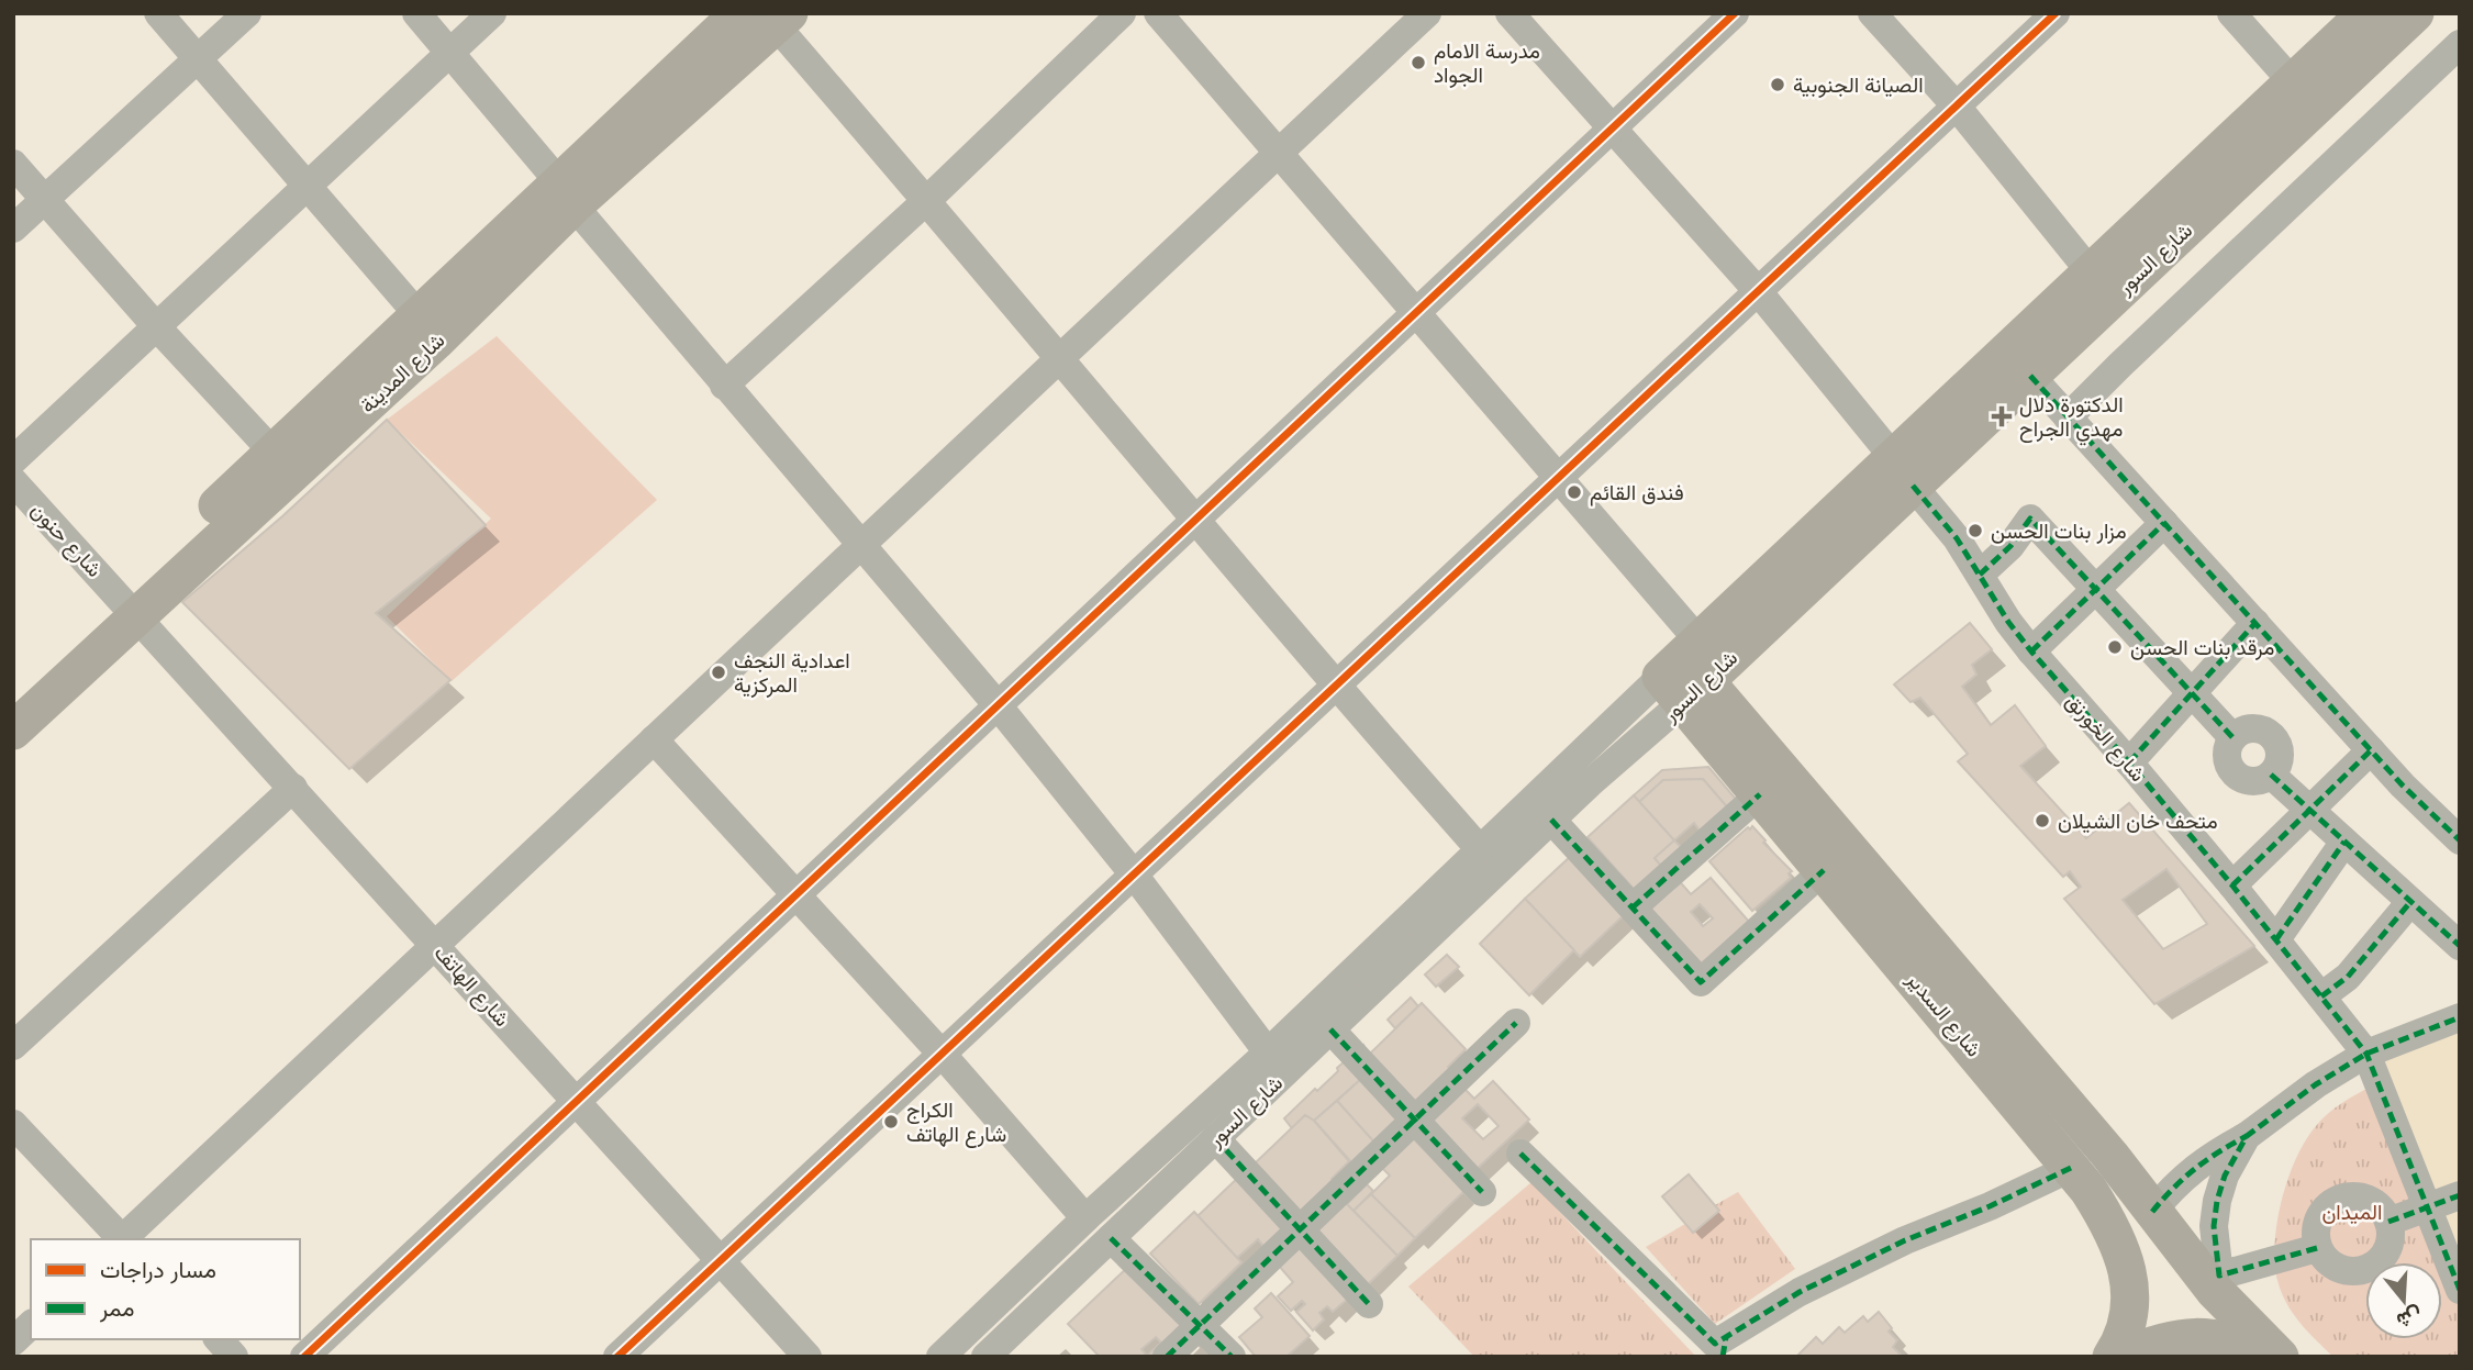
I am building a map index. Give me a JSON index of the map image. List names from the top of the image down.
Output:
{
  "streets": {
    "main road": ["شارع السور", "شارع المدينة", "شارع السدير"],
    "street": ["شارع حنون", "شارع الخورنق", "شارع الهاتف"]
  },
  "crossings": [
    ["شارع السور", "شارع الخورنق"],
    ["شارع السور", "شارع السدير"],
    ["شارع المدينة", "شارع حنون"],
    ["شارع المدينة", "شارع الهاتف"],
    ["شارع حنون", "شارع الهاتف"]
  ],
  "parks": ["الميدان"],
  "places": {
    "other": [
      "مدرسة الامام الجواد",
      "الصيانة الجنوبية",
      "فندق القائم",
      "مزار بنات الحسن",
      "مرقد بنات الحسن",
      "اعدادية النجف المركزية",
      "متحف خان الشيلان",
      "الكراج شارع الهاتف"
    ],
    "health": ["الدكتورة دلال مهدي الجراح"]
  },
  "legend": ["مسار دراجات", "ممر"],
  "north": "bottom"
}
